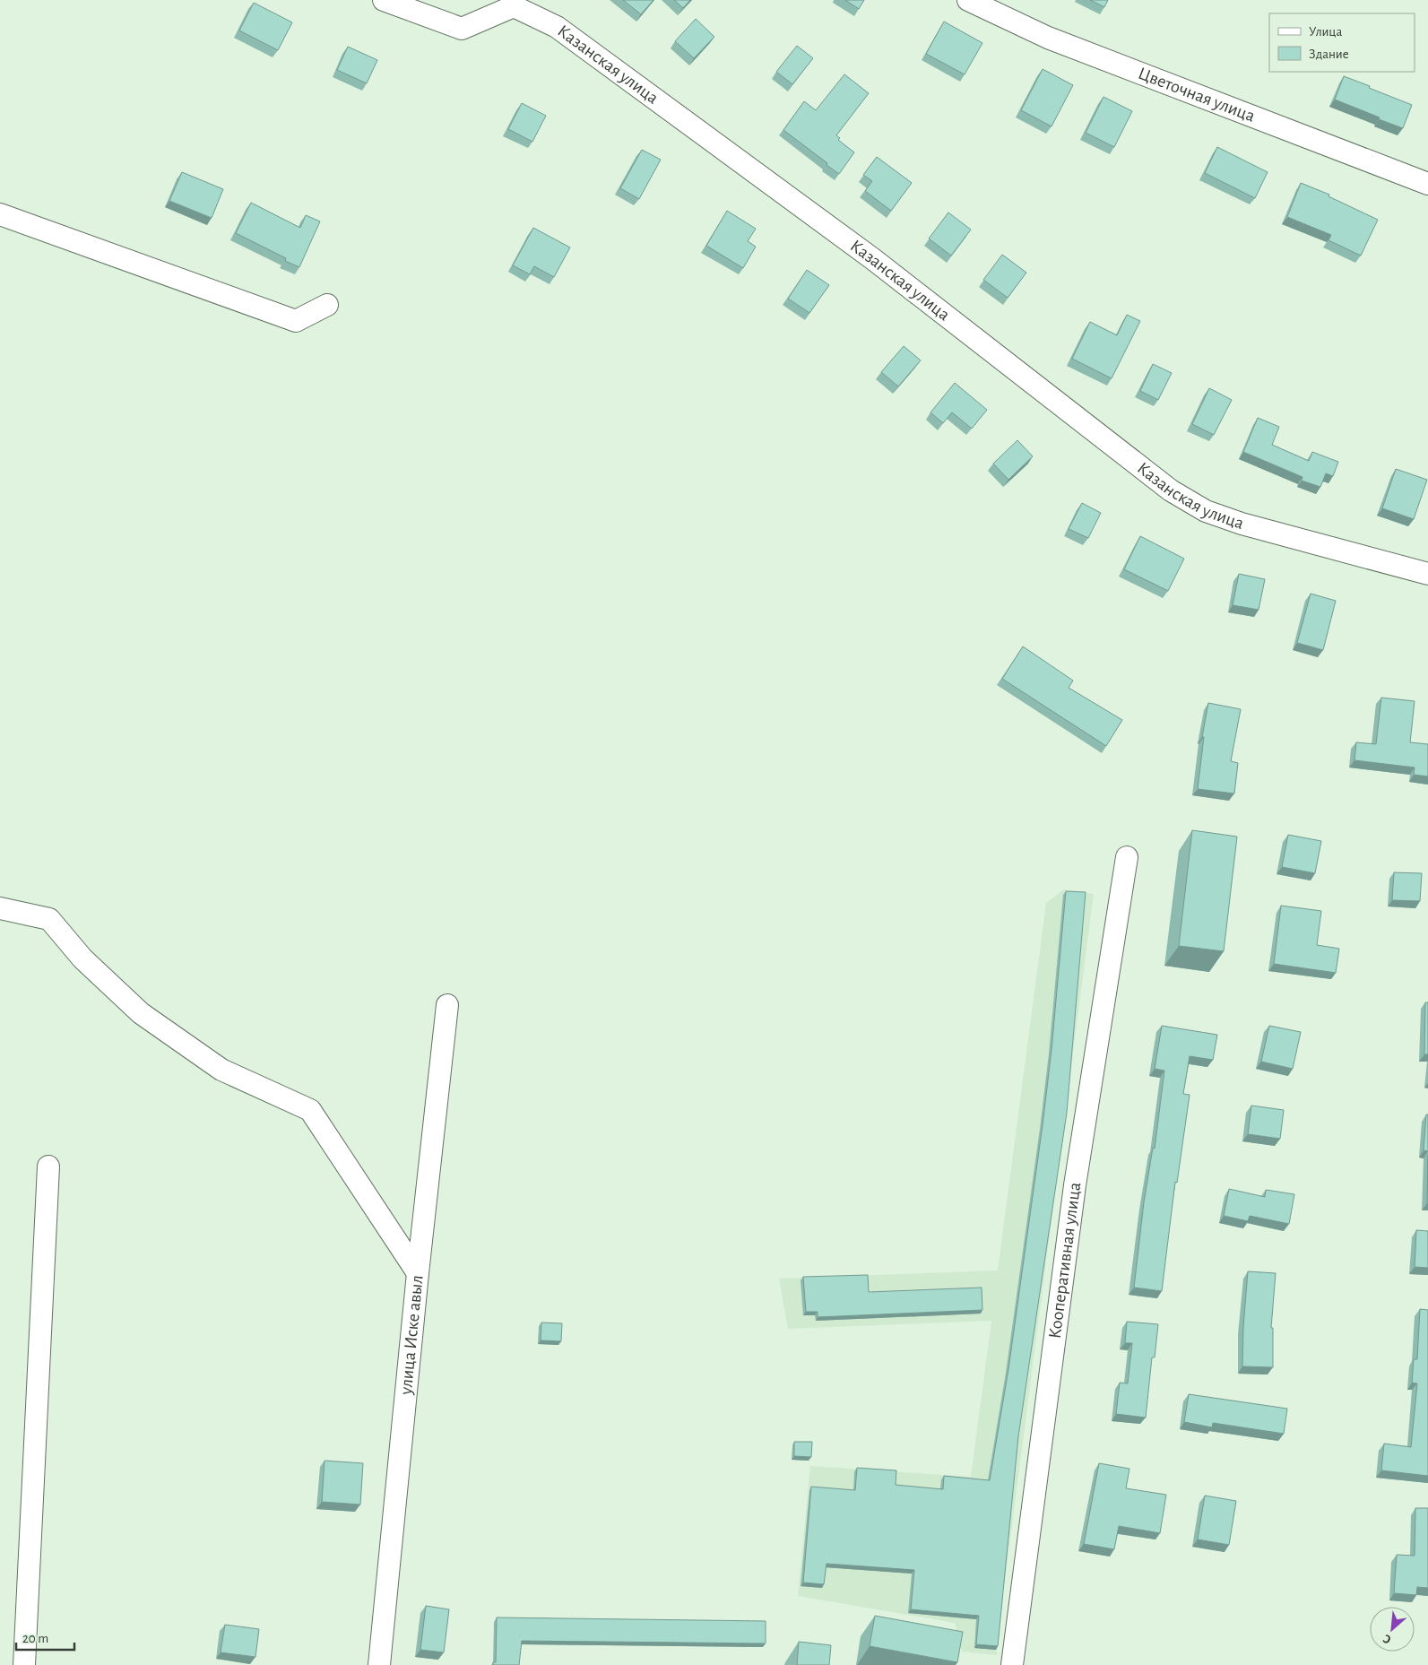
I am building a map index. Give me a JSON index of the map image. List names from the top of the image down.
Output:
{
  "streets": {
    "street": [
      "Казанская улица",
      "Цветочная улица",
      "Кооперативная улица",
      "улица Иске авыл"
    ]
  },
  "legend": ["Улица", "Здание"],
  "scale_bar": "20 m",
  "north": "bottom left"
}
